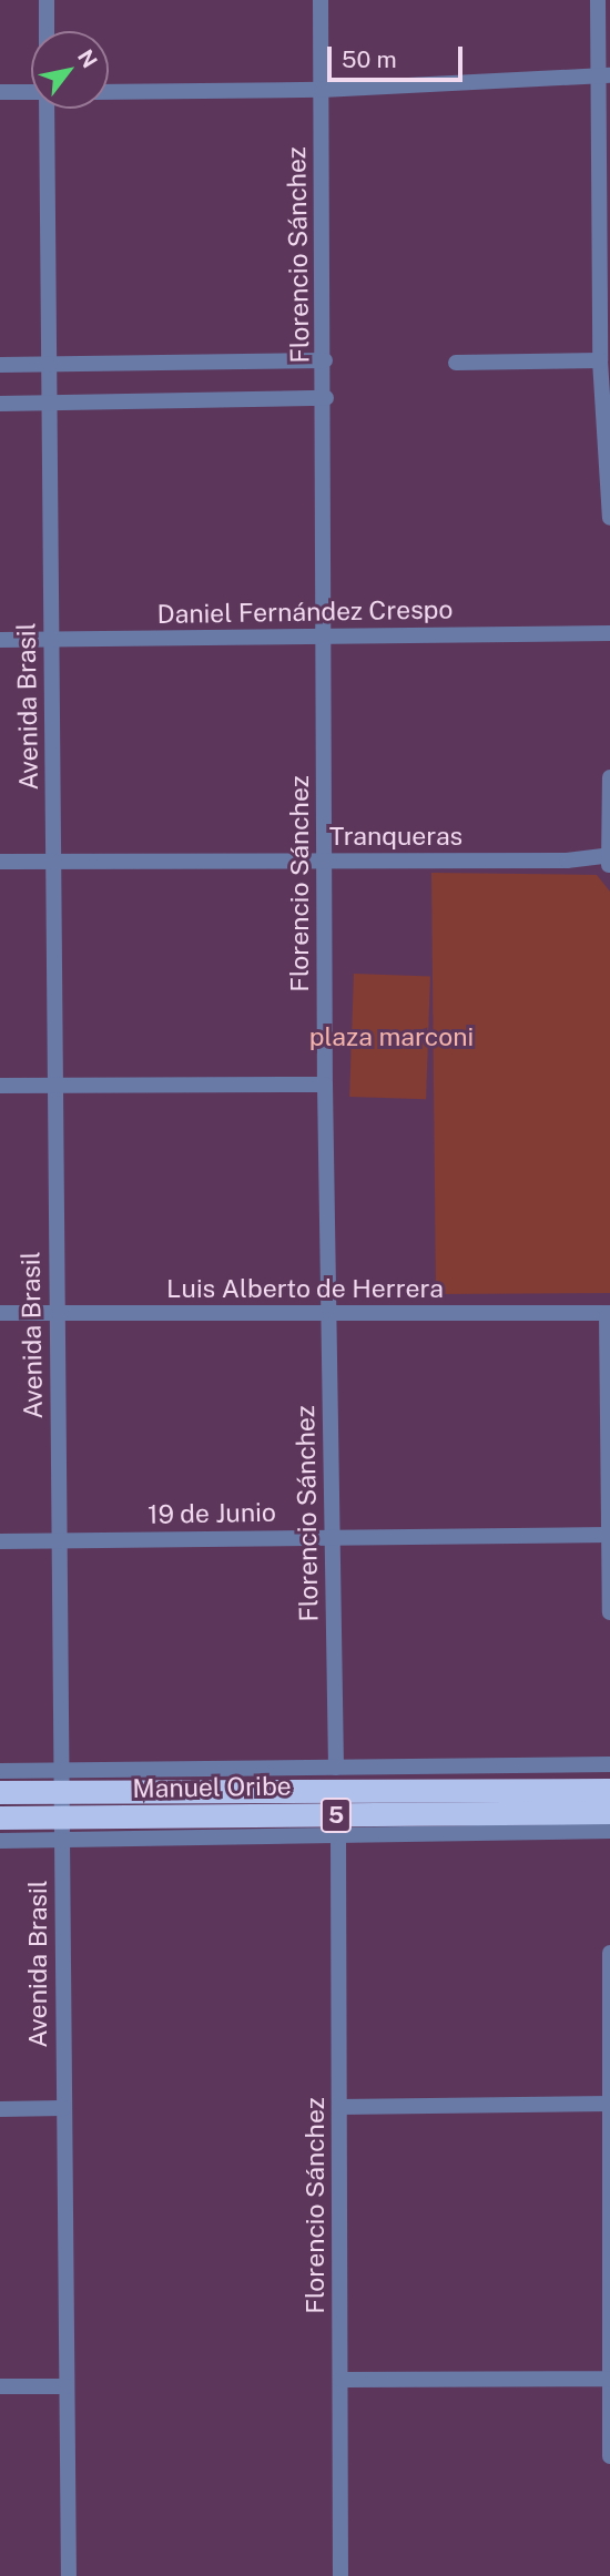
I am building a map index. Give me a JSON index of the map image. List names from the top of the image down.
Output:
{
  "streets": {
    "highway": ["Manuel Oribe", "5"],
    "street": [
      "Florencio Sánchez",
      "Daniel Fernández Crespo",
      "Avenida Brasil",
      "Tranqueras",
      "Luis Alberto de Herrera",
      "19 de Junio"
    ]
  },
  "crossings": [
    ["Florencio Sánchez", "Daniel Fernández Crespo"],
    ["Florencio Sánchez", "Tranqueras"],
    ["Florencio Sánchez", "Luis Alberto de Herrera"],
    ["Florencio Sánchez", "19 de Junio"],
    ["Florencio Sánchez", "Manuel Oribe"],
    ["Daniel Fernández Crespo", "Avenida Brasil"],
    ["Avenida Brasil", "Tranqueras"],
    ["Avenida Brasil", "Luis Alberto de Herrera"],
    ["Avenida Brasil", "19 de Junio"],
    ["Avenida Brasil", "Manuel Oribe"]
  ],
  "parks": ["plaza marconi"],
  "scale_bar": "50 m",
  "north": "top right"
}
